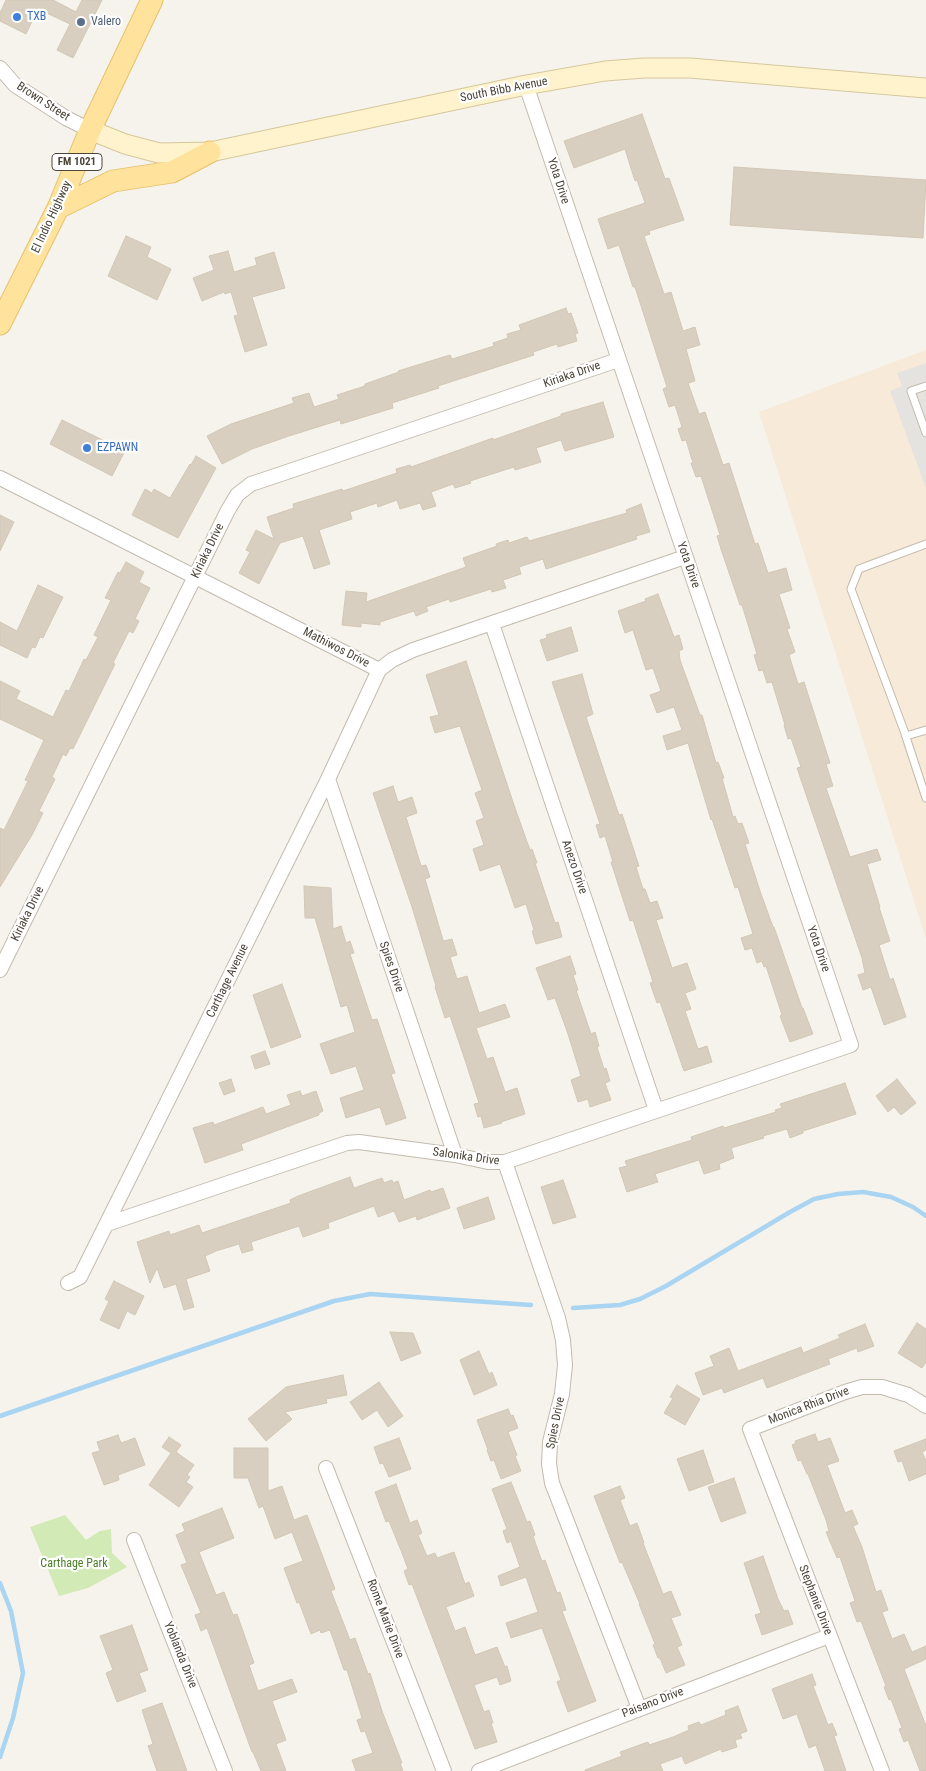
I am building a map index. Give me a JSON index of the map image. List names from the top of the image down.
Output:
{
  "streets": {
    "main road": ["South Bibb Avenue", "FM 1021", "El Indio Highway"],
    "street": [
      "Brown Street",
      "Yota Drive",
      "Kiriaka Drive",
      "Mathiwos Drive",
      "Anezo Drive",
      "Spies Drive",
      "Carthage Avenue",
      "Salonika Drive",
      "Monica Rhia Drive",
      "Stephanie Drive",
      "Rome Marie Drive",
      "Yoblanda Drive",
      "Paisano Drive"
    ]
  },
  "crossings": [
    ["South Bibb Avenue", "Brown Street"],
    ["South Bibb Avenue", "Yota Drive"],
    ["South Bibb Avenue", "El Indio Highway"],
    ["Brown Street", "El Indio Highway"],
    ["Yota Drive", "Kiriaka Drive"],
    ["Yota Drive", "Mathiwos Drive"],
    ["Yota Drive", "Salonika Drive"],
    ["Kiriaka Drive", "Mathiwos Drive"],
    ["Mathiwos Drive", "Anezo Drive"],
    ["Mathiwos Drive", "Carthage Avenue"],
    ["Anezo Drive", "Salonika Drive"],
    ["Spies Drive", "Carthage Avenue"],
    ["Spies Drive", "Salonika Drive"],
    ["Spies Drive", "Paisano Drive"],
    ["Carthage Avenue", "Salonika Drive"],
    ["Monica Rhia Drive", "Stephanie Drive"],
    ["Stephanie Drive", "Paisano Drive"]
  ],
  "parks": ["Carthage Park"],
  "places": ["TXB", "Valero", "EZPAWN"]
}
